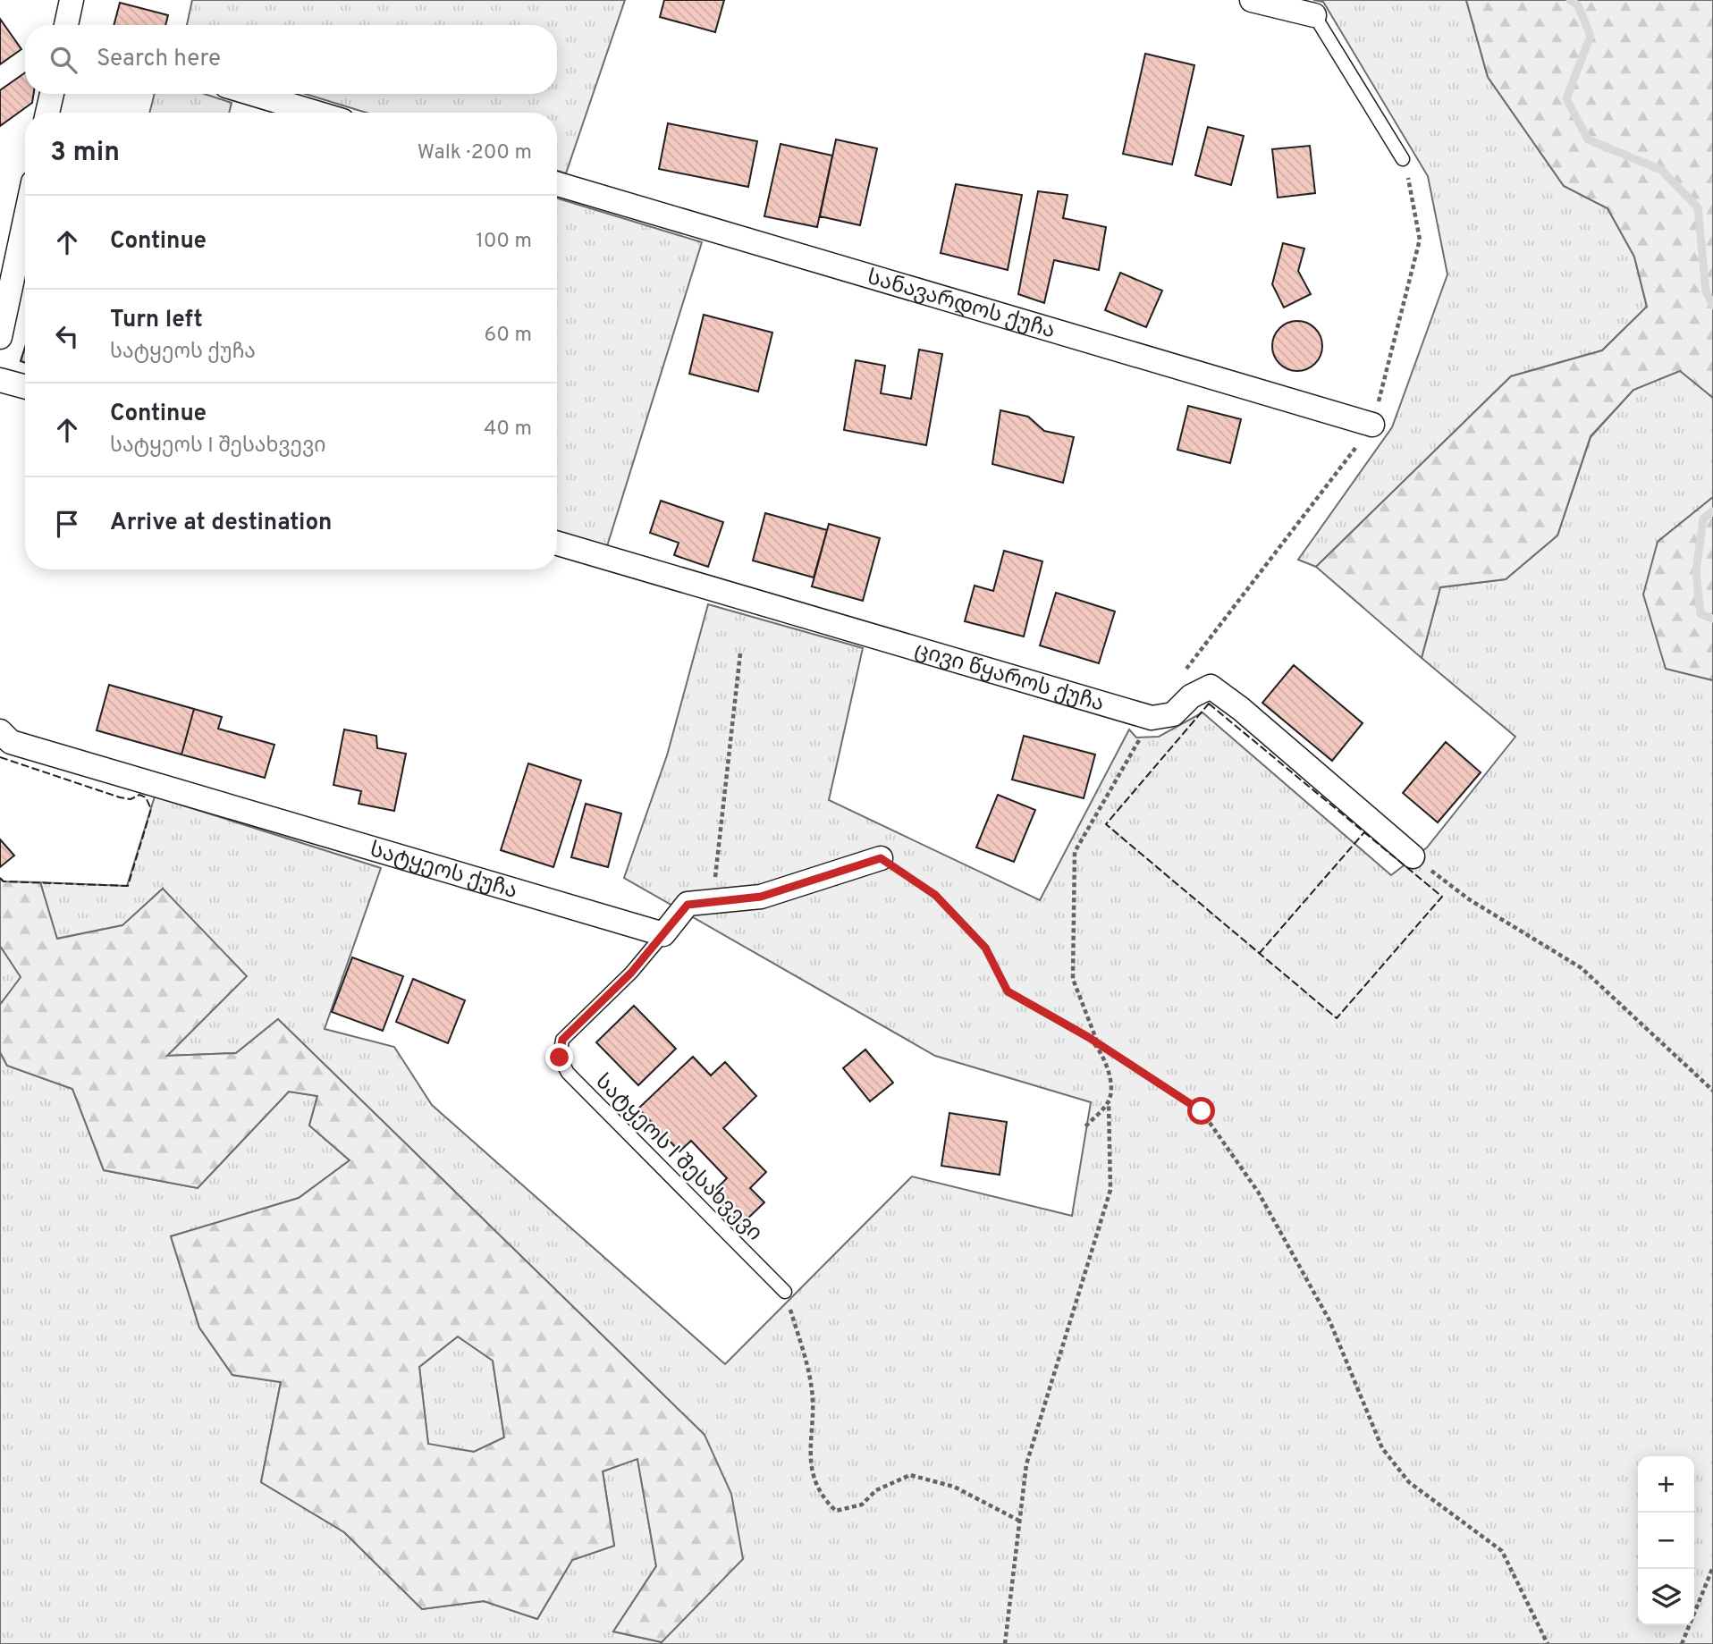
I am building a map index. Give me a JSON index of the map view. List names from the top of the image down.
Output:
{
  "streets": {
    "street": ["სანავარდოს ქუჩა", "ცივი წყაროს ქუჩა", "სატყეოს ქუჩა"],
    "lane": ["სატყეოს I შესახვევი"]
  },
  "crossings": [
    ["სატყეოს ქუჩა", "სატყეოს I შესახვევი"]
  ],
  "page": {
    "search": "Search here",
    "heading": ["3 min", "Walk · 200 m"],
    "list": [
      ["Continue", "100 m"],
      ["Turn left", "სატყეოს ქუჩა", "60 m"],
      ["Continue", "სატყეოს I შესახვევი", "40 m"],
      "Arrive at destination"
    ],
    "map_buttons": ["+", "−"]
  }
}
